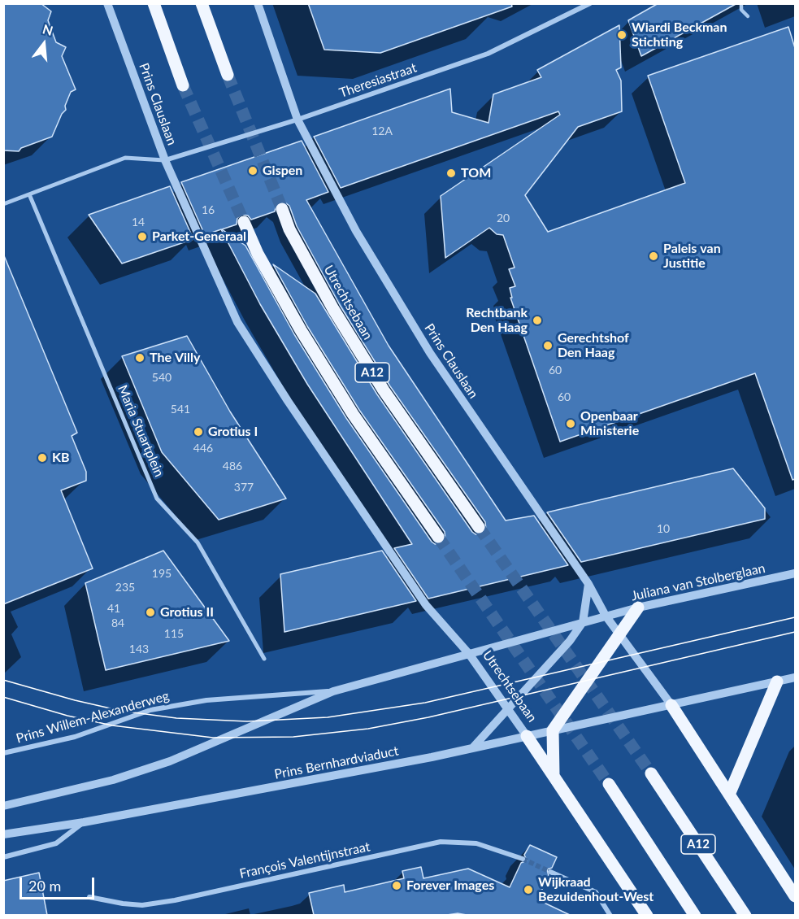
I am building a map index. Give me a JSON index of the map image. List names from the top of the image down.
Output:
{
  "streets": {
    "main road": ["Utrechtsebaan", "A12"],
    "street": [
      "Theresiastraat",
      "Prins Clauslaan",
      "Maria Stuartplein",
      "Juliana van Stolberglaan",
      "Prins Willem-Alexanderweg",
      "Prins Bernhardviaduct",
      "François Valentijnstraat"
    ]
  },
  "crossings": [
    ["Theresiastraat", "Prins Clauslaan"],
    ["Prins Clauslaan", "Utrechtsebaan"],
    ["Prins Clauslaan", "Juliana van Stolberglaan"],
    ["Prins Clauslaan", "Prins Bernhardviaduct"],
    ["Utrechtsebaan", "Prins Bernhardviaduct"]
  ],
  "places": [
    "Wiardi Beckman Stichting",
    "Gispen",
    "TOM",
    "Parket-Generaal",
    "Paleis van Justitie",
    "Rechtbank Den Haag",
    "Gerechtshof Den Haag",
    "The Villy",
    "Openbaar Ministerie",
    "Grotius I",
    "KB",
    "Grotius II",
    "Forever Images",
    "Wijkraad Bezuidenhout-West"
  ],
  "house_numbers": [
    "12A",
    "16",
    "20",
    "14",
    "60",
    "540",
    "60",
    "541",
    "446",
    "486",
    "377",
    "10",
    "195",
    "235",
    "41",
    "84",
    "115",
    "143"
  ],
  "scale_bar": "20 m",
  "north": "top"
}
